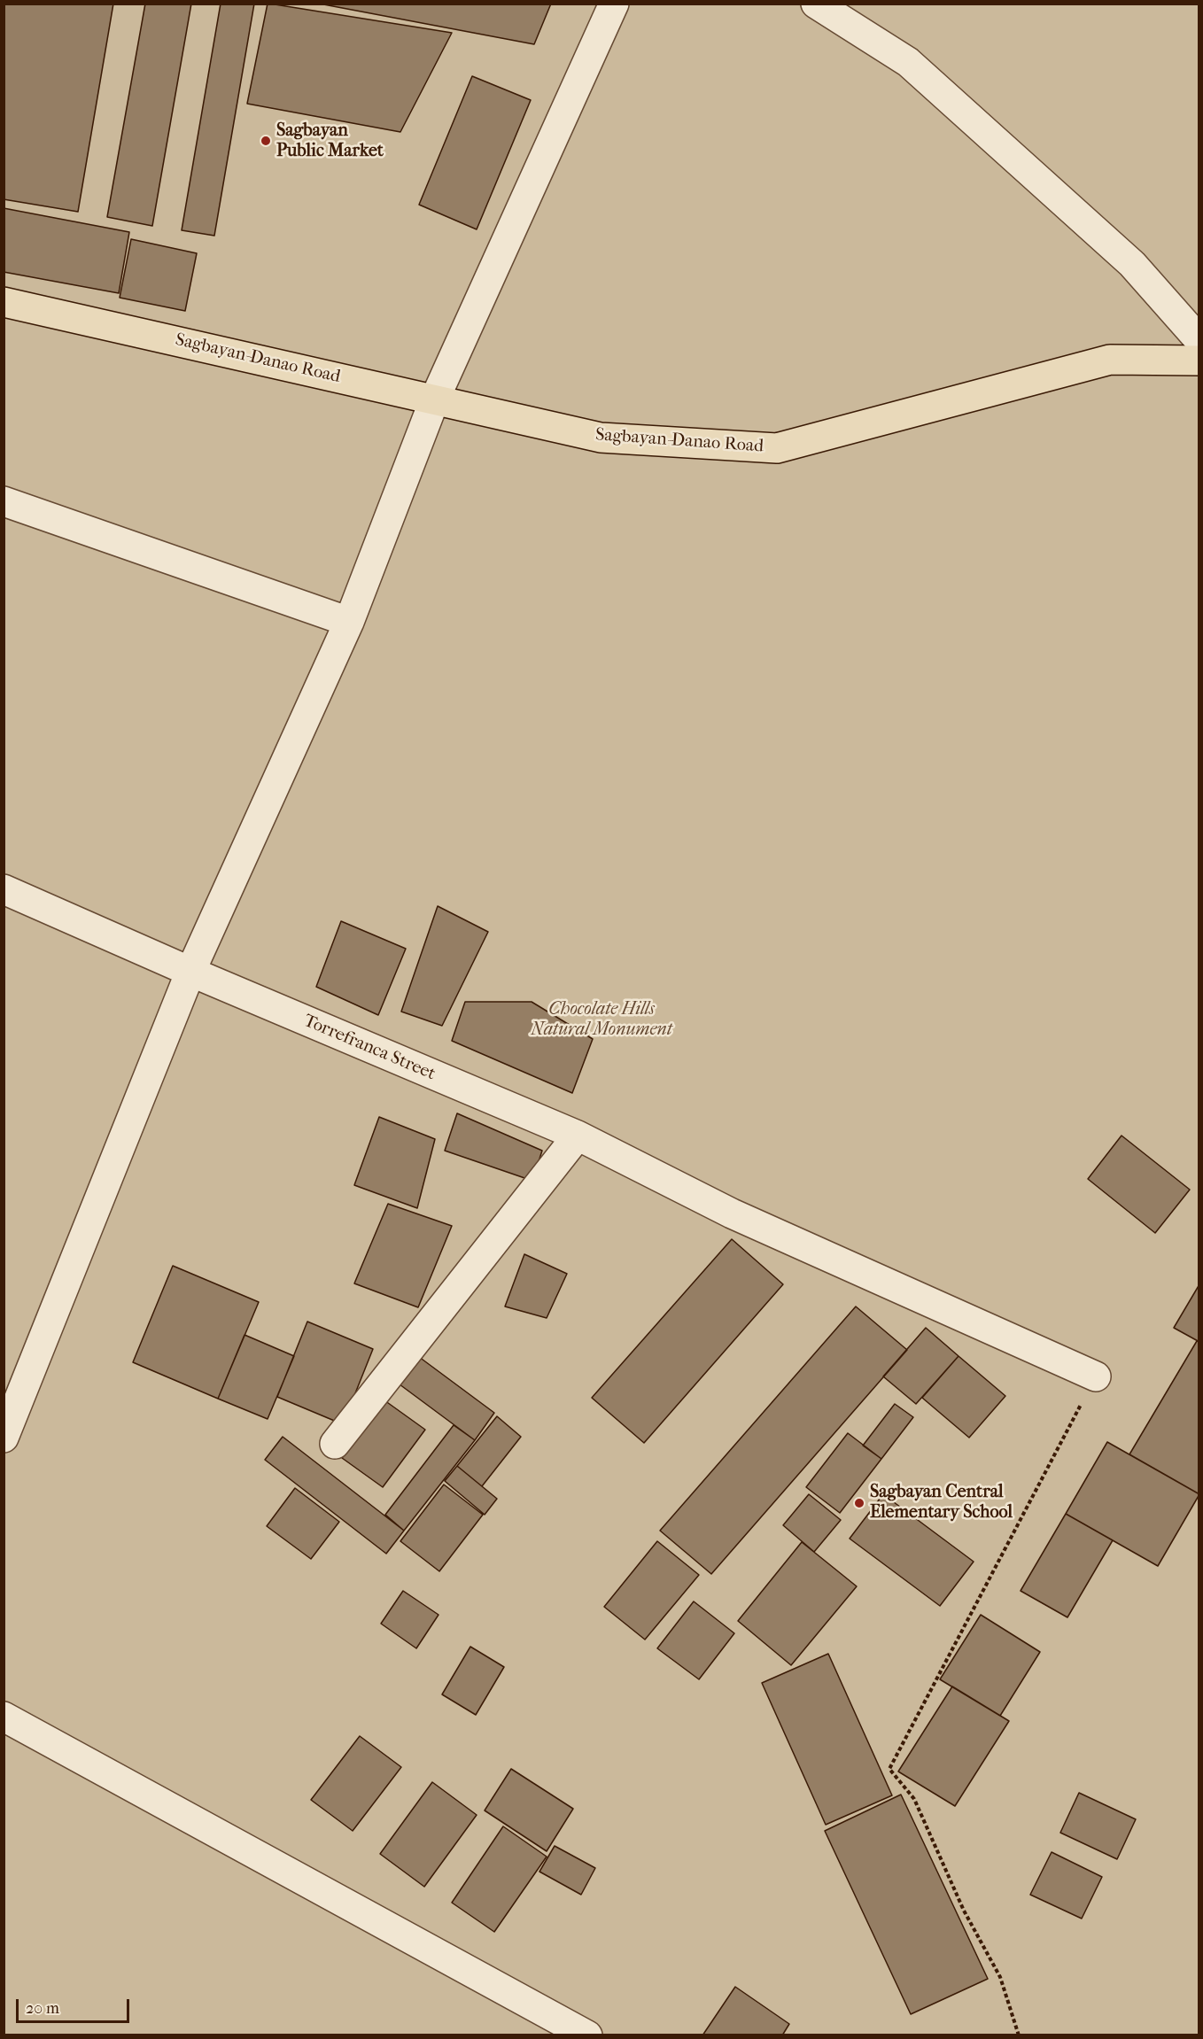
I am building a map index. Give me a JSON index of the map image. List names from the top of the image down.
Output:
{
  "streets": {
    "main road": ["Sagbayan-Danao Road"],
    "street": ["Torrefranca Street"]
  },
  "parks": ["Chocolate Hills Natural Monument"],
  "places": ["Sagbayan Public Market", "Sagbayan Central Elementary School"],
  "scale_bar": "20 m"
}
